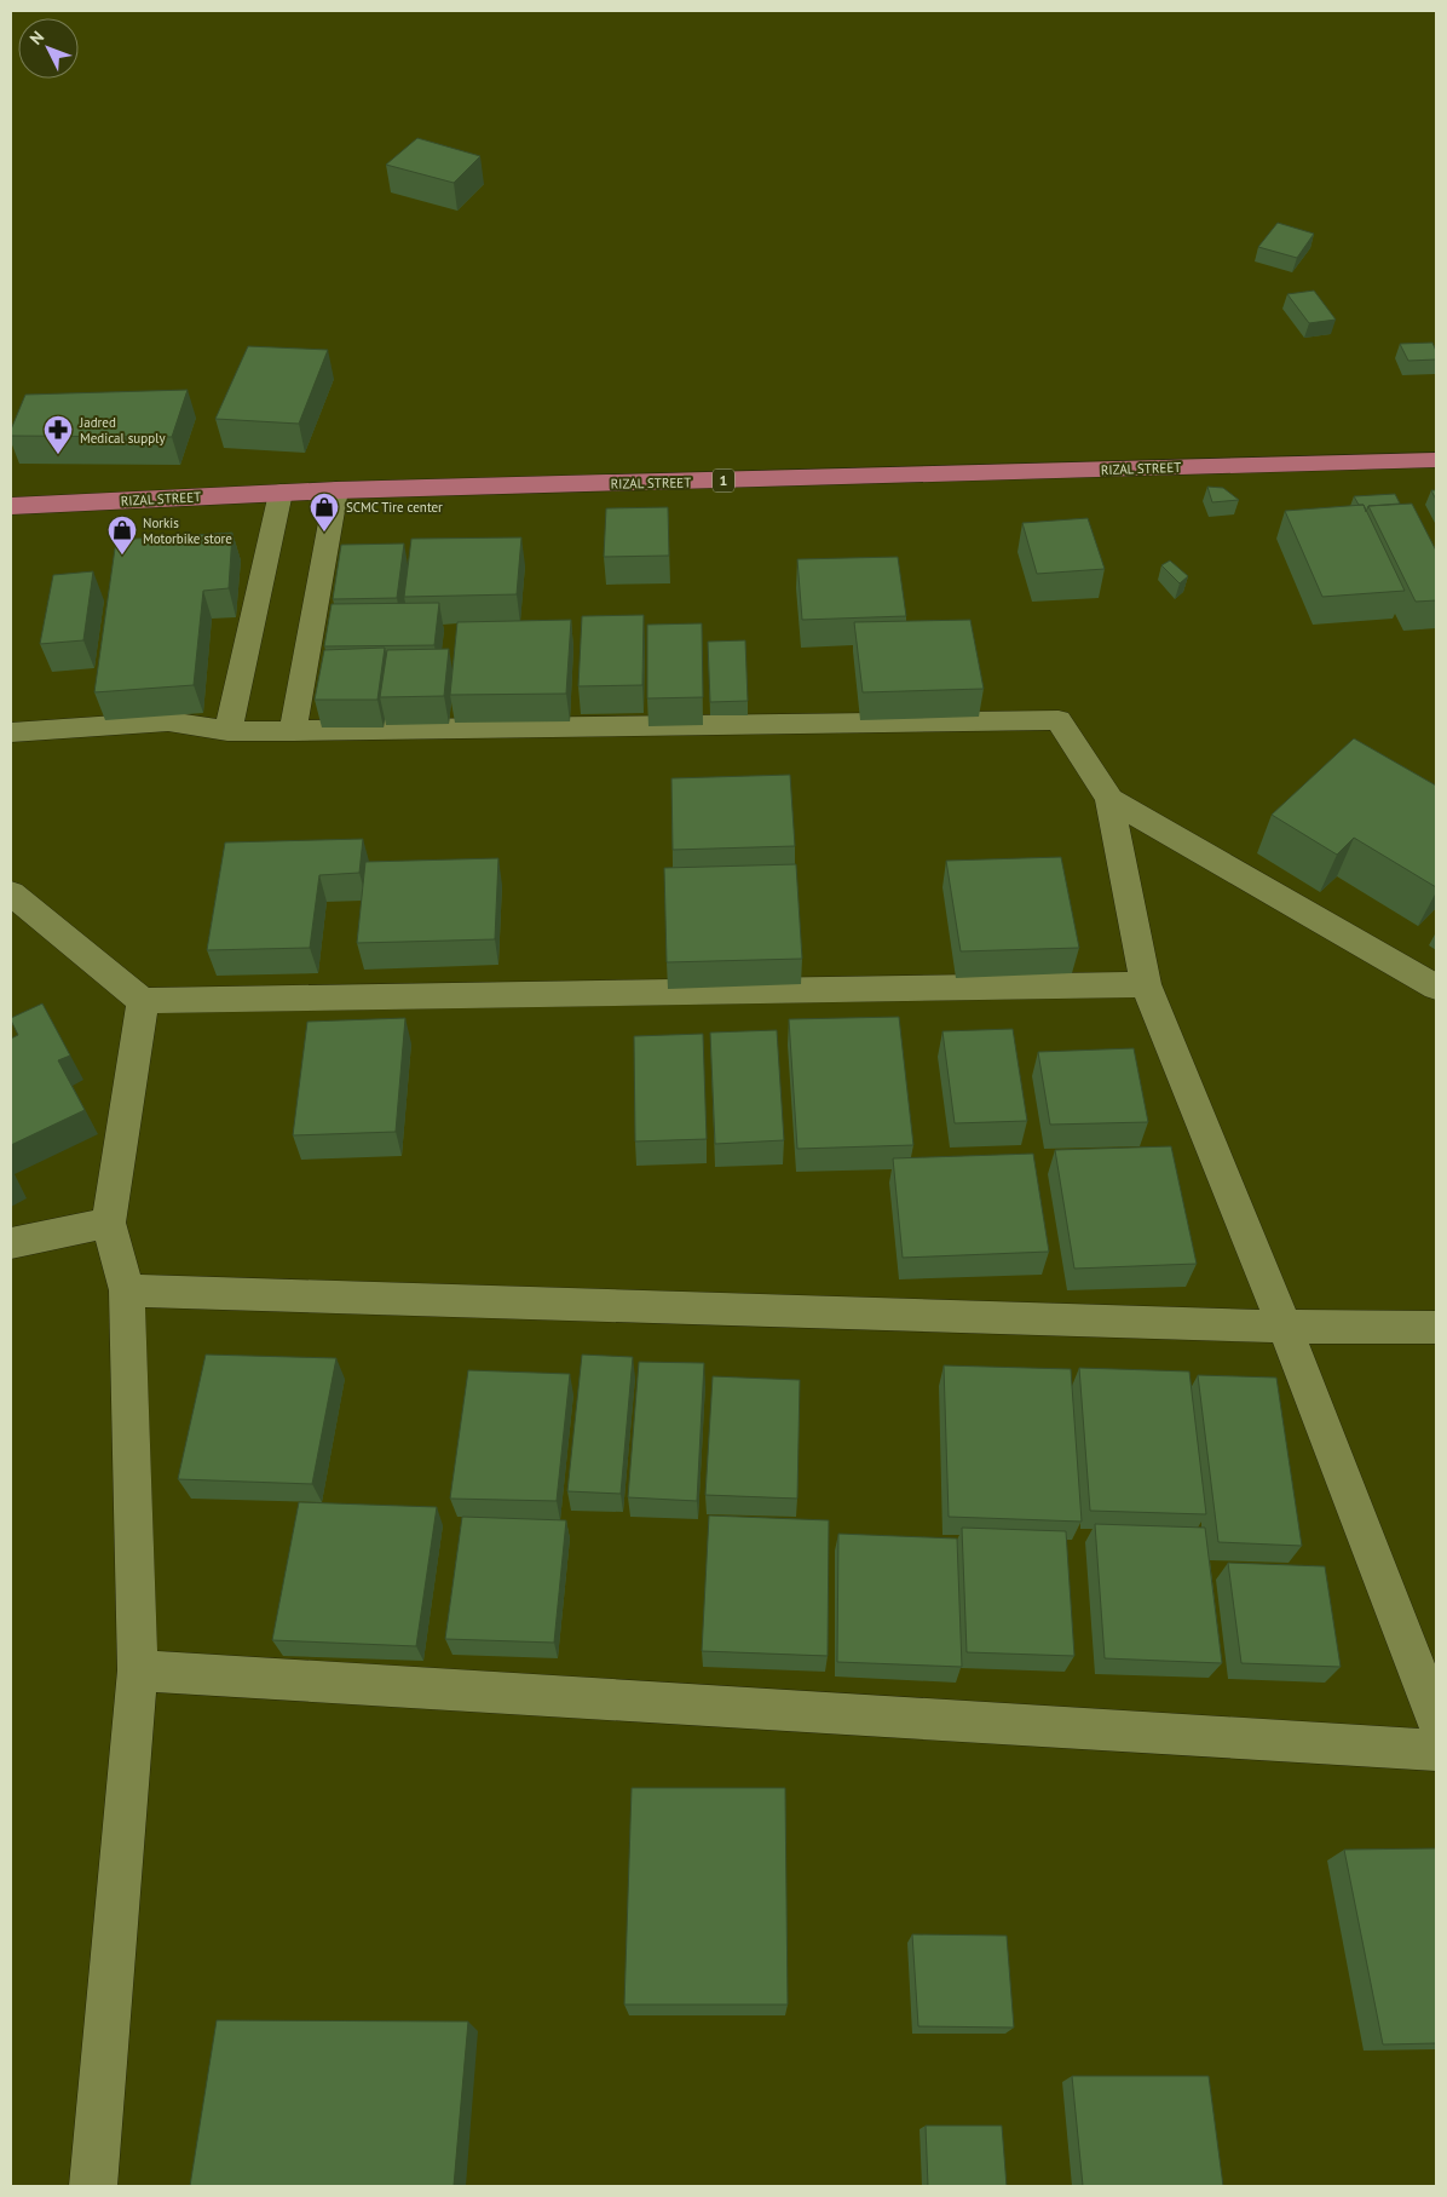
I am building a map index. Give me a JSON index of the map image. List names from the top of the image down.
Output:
{
  "streets": {
    "main road": ["RIZAL STREET", "1"]
  },
  "places": {
    "pharmacy": ["Jadred Medical supply"],
    "shop": ["SCMC Tire center", "Norkis Motorbike store"]
  },
  "north": "top left"
}
